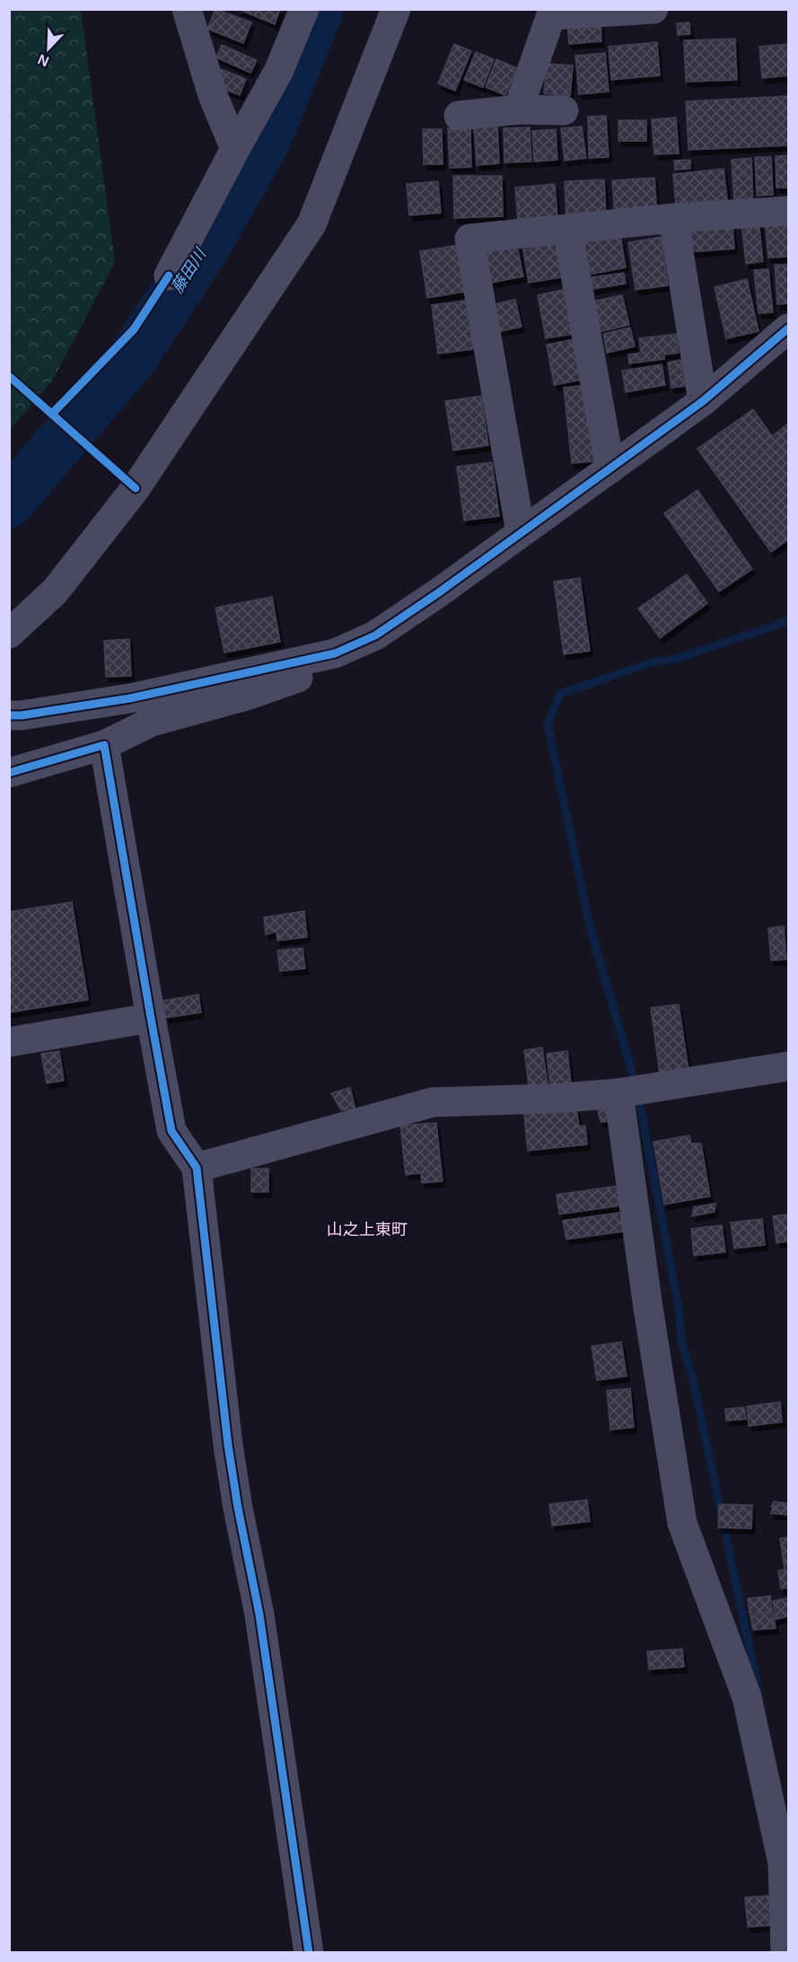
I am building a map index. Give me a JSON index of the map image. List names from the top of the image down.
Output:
{
  "districts": ["山之上東町"],
  "water": ["藤田川"],
  "north": "bottom left"
}
